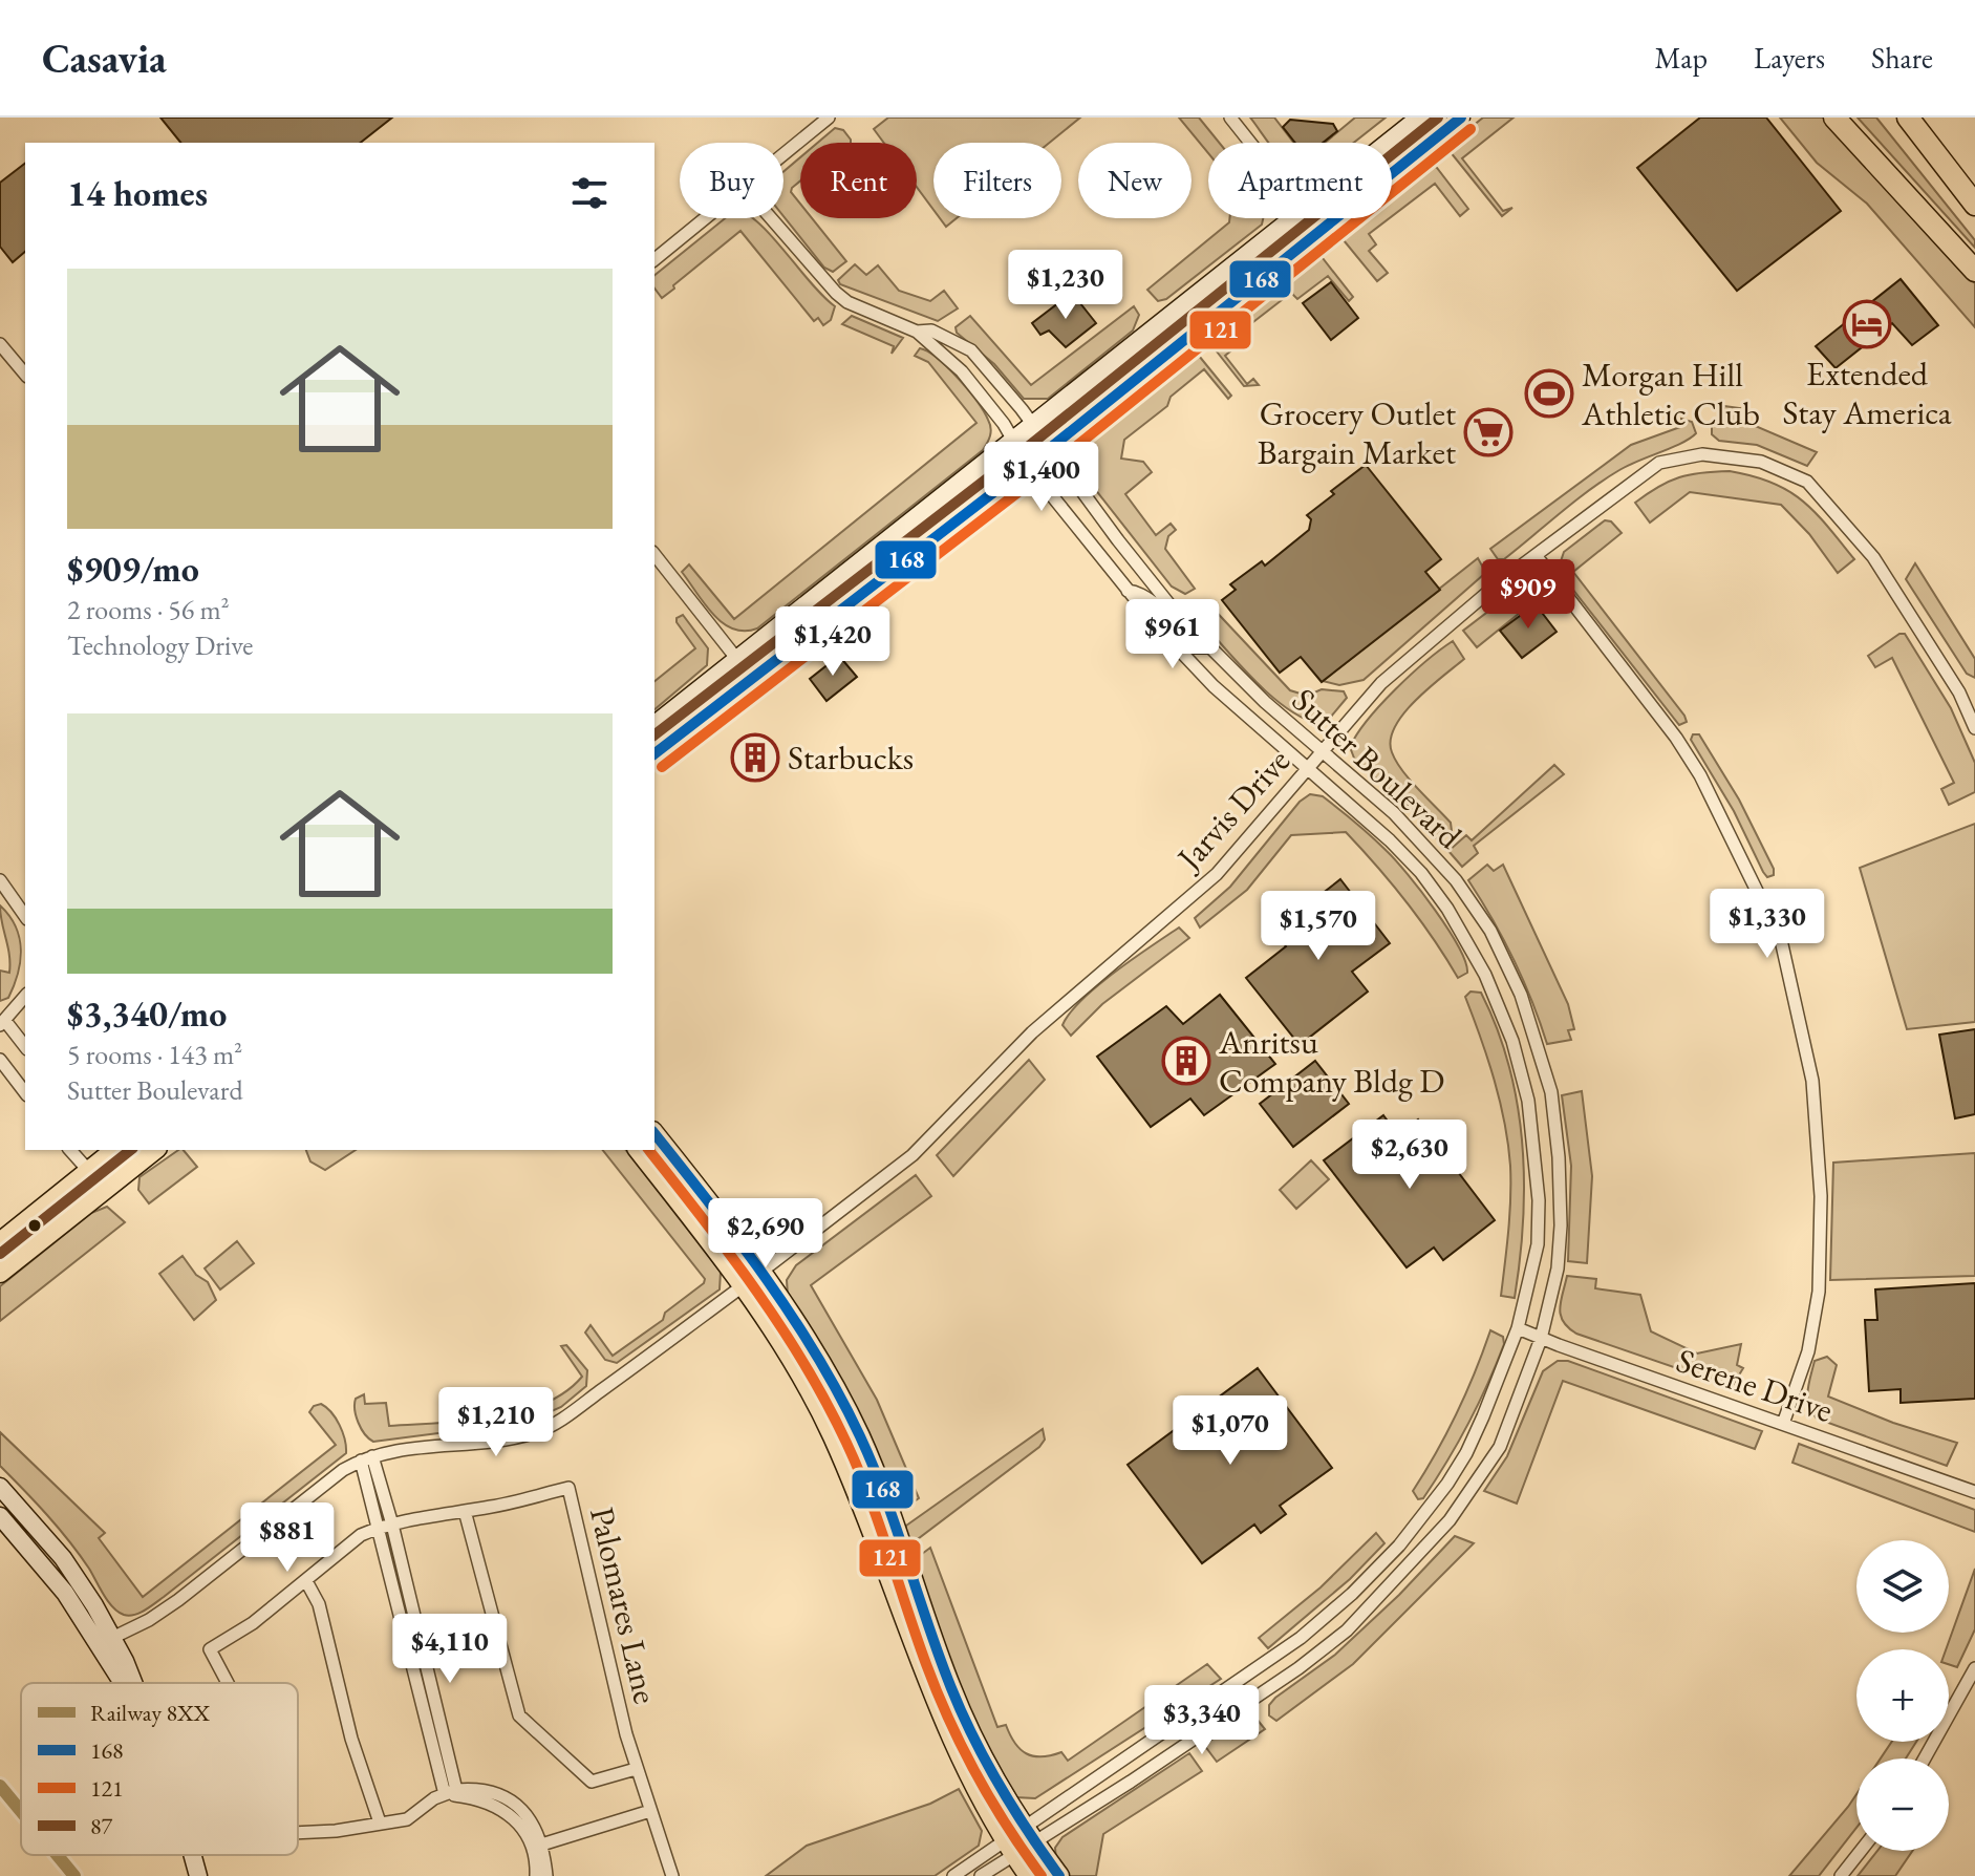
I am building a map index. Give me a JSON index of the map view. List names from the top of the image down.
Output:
{
  "streets": {
    "street": [
      "Sutter Boulevard",
      "Jarvis Drive",
      "Serene Drive",
      "Palomares Lane"
    ]
  },
  "crossings": [
    ["Sutter Boulevard", "Jarvis Drive"],
    ["Sutter Boulevard", "Serene Drive"]
  ],
  "places": {
    "hotel": ["Extended Stay America"],
    "sports": ["Morgan Hill Athletic Club"],
    "supermarket": ["Grocery Outlet Bargain Market"],
    "building": ["Starbucks", "Anritsu Company Bldg D"]
  },
  "lines": [
    "transit line 168",
    "transit line 87",
    "transit line 121",
    "rail line 8XX"
  ],
  "legend": [
    "Railway 8XX",
    "168",
    "121",
    "87"
  ],
  "page": {
    "header": "Casavia",
    "nav": ["Map", "Layers", "Share"],
    "chip": [
      "Buy",
      "Rent",
      "Filters",
      "New",
      "Apartment"
    ],
    "heading": "14 homes",
    "list": [
      {
        "name": "$909/mo",
        "note": "2 rooms · 56 m² · Technology Drive"
      },
      {
        "name": "$3,340/mo",
        "note": "5 rooms · 143 m² · Sutter Boulevard"
      }
    ],
    "price": [
      "$1,230",
      "$1,400",
      "$909",
      "$961",
      "$1,420",
      "$1,330",
      "$1,570",
      "$2,630",
      "$2,690",
      "$1,210",
      "$1,070",
      "$881",
      "$4,110",
      "$3,340"
    ],
    "map_buttons": ["+", "−"]
  }
}
